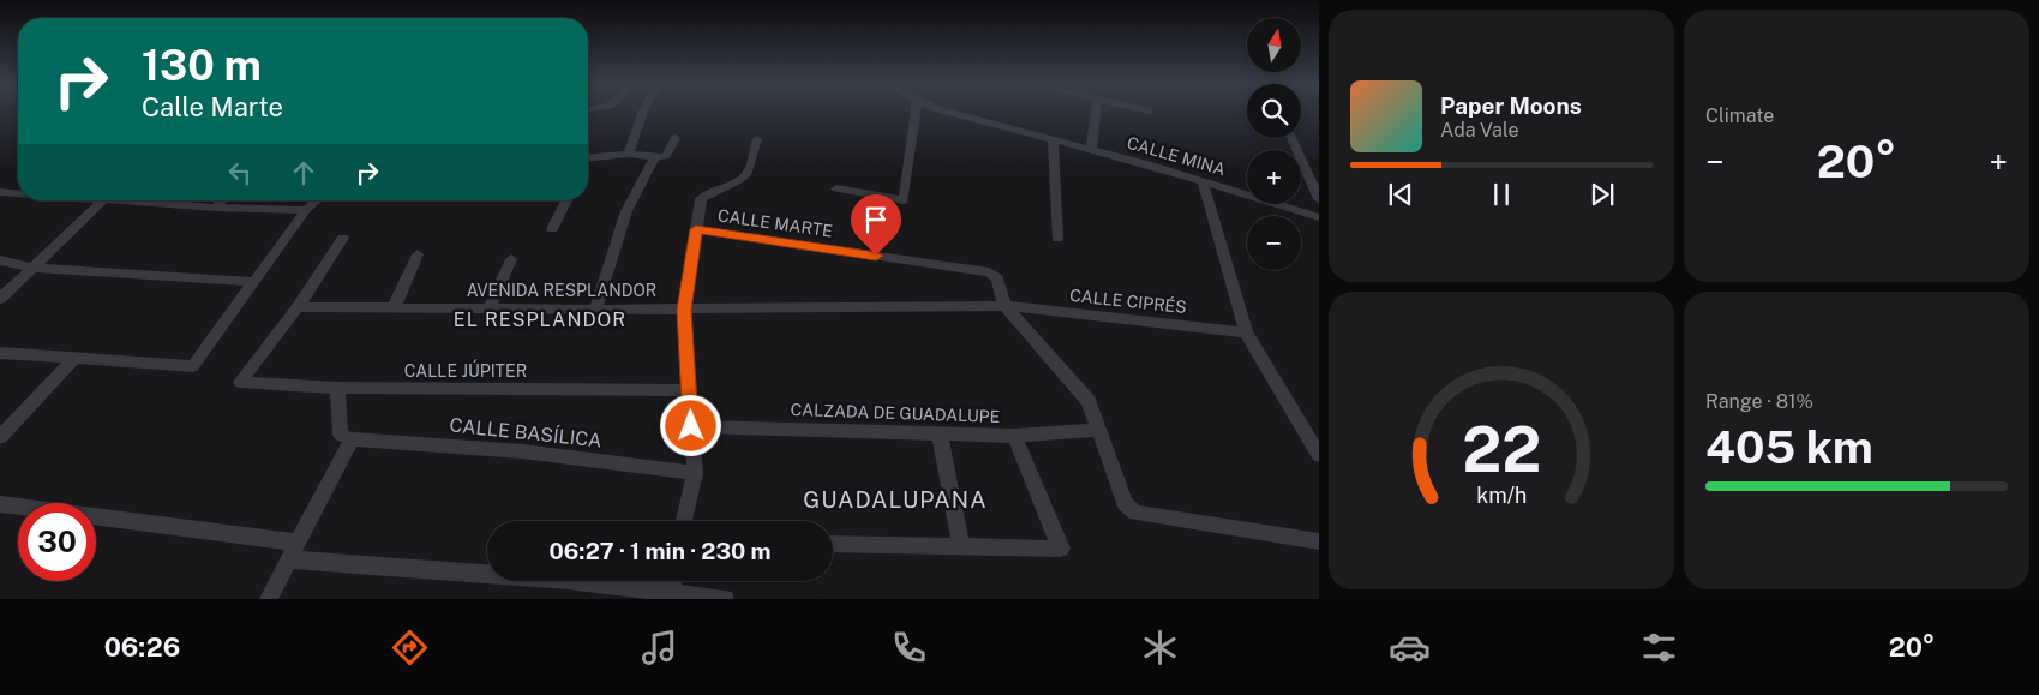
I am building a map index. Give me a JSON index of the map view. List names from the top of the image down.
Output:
{
  "streets": {
    "street": [
      "CALLE MINA",
      "CALLE MARTE",
      "AVENIDA RESPLANDOR",
      "CALLE CIPRÉS",
      "CALLE JÚPITER",
      "CALZADA DE GUADALUPE",
      "CALLE BASÍLICA"
    ]
  },
  "crossings": [
    ["CALLE MARTE", "AVENIDA RESPLANDOR"],
    ["CALLE MARTE", "CALLE CIPRÉS"],
    ["AVENIDA RESPLANDOR", "CALLE CIPRÉS"],
    ["AVENIDA RESPLANDOR", "CALLE JÚPITER"]
  ],
  "districts": ["EL RESPLANDOR", "GUADALUPANA"],
  "north": "top",
  "page": {
    "tile": [
      "Climate",
      ["Range · 81%", "405 km"]
    ],
    "map_buttons": ["+", "−"],
    "turn": ["130 m", "Calle Marte"],
    "song": ["Paper Moons", "Ada Vale"],
    "heat": ["−", "20°", "+"],
    "limit": "30",
    "trip": "06:27 · 1 min · 230 m",
    "tabs": ["06:26", "20°"],
    "gauge": ["22", "km/h"]
  }
}
